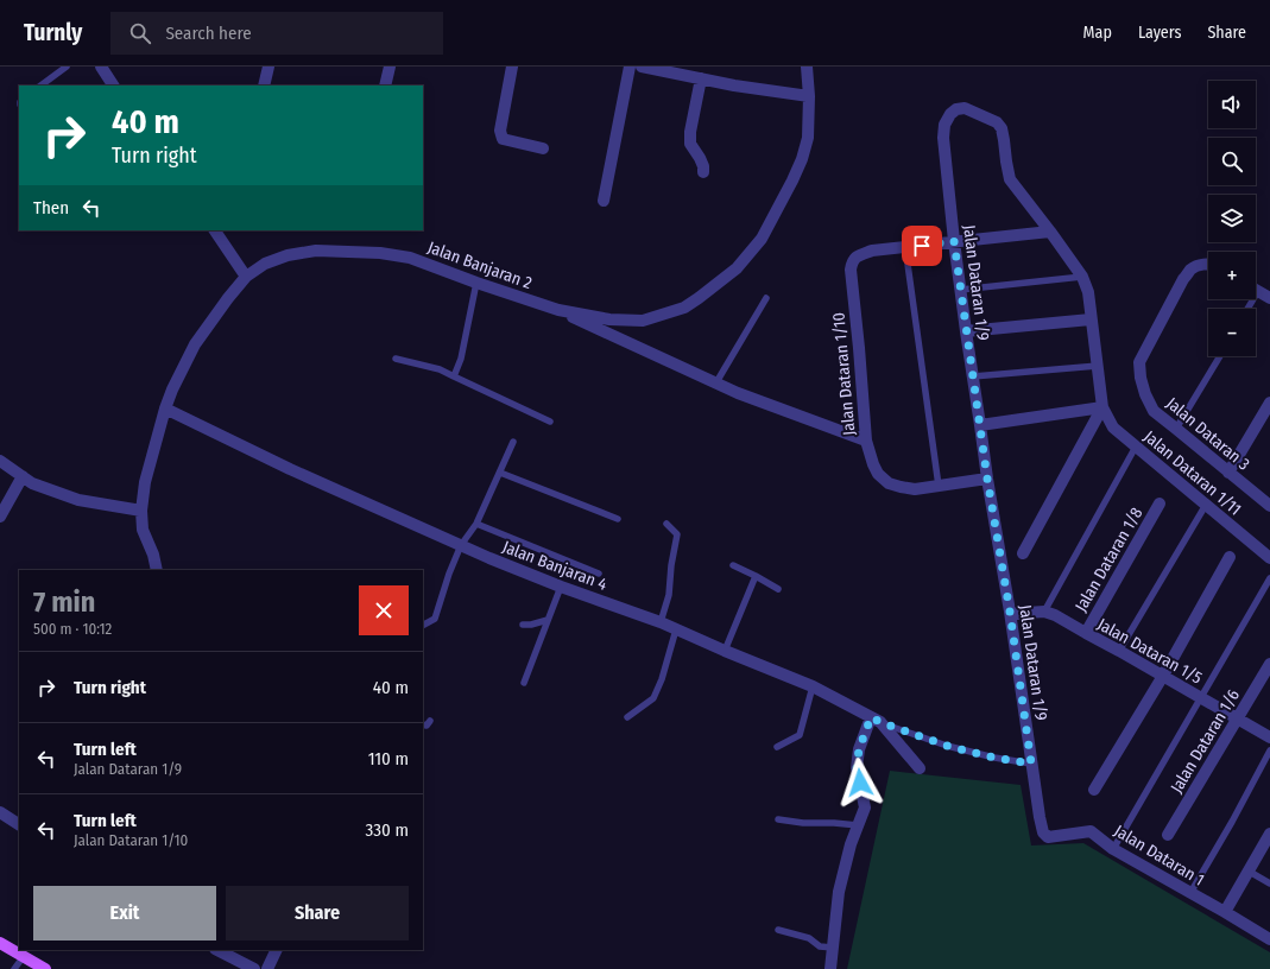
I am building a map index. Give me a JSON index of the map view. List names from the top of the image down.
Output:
{
  "streets": {
    "street": [
      "Jalan Banjaran 2",
      "Jalan Dataran 1/9",
      "Jalan Dataran 1/10",
      "Jalan Dataran 3",
      "Jalan Dataran 1/11",
      "Jalan Dataran 1/8",
      "Jalan Banjaran 4",
      "Jalan Dataran 1/5",
      "Jalan Dataran 1/6",
      "Jalan Dataran 1"
    ]
  },
  "crossings": [
    ["Jalan Banjaran 2", "Jalan Banjaran 4"],
    ["Jalan Dataran 1/9", "Jalan Dataran 1/10"],
    ["Jalan Dataran 1/9", "Jalan Dataran 1/11"],
    ["Jalan Dataran 1/9", "Jalan Dataran 1/5"],
    ["Jalan Dataran 1/9", "Jalan Dataran 1"],
    ["Jalan Dataran 1/8", "Jalan Dataran 1/5"],
    ["Jalan Dataran 1/5", "Jalan Dataran 1/6"]
  ],
  "page": {
    "header": "Turnly",
    "search": "Search here",
    "nav": ["Map", "Layers", "Share"],
    "map_buttons": ["+", "−"],
    "turn": ["40 m", "Turn right"],
    "then": "Then",
    "heading": ["7 min", "500 m · 10:12"],
    "list": [
      {
        "name": "Turn right",
        "value": "40 m"
      },
      {
        "name": "Turn left",
        "note": "Jalan Dataran 1/9",
        "value": "110 m"
      },
      {
        "name": "Turn left",
        "note": "Jalan Dataran 1/10",
        "value": "330 m"
      }
    ],
    "buttons": ["Exit", "Share"]
  }
}
